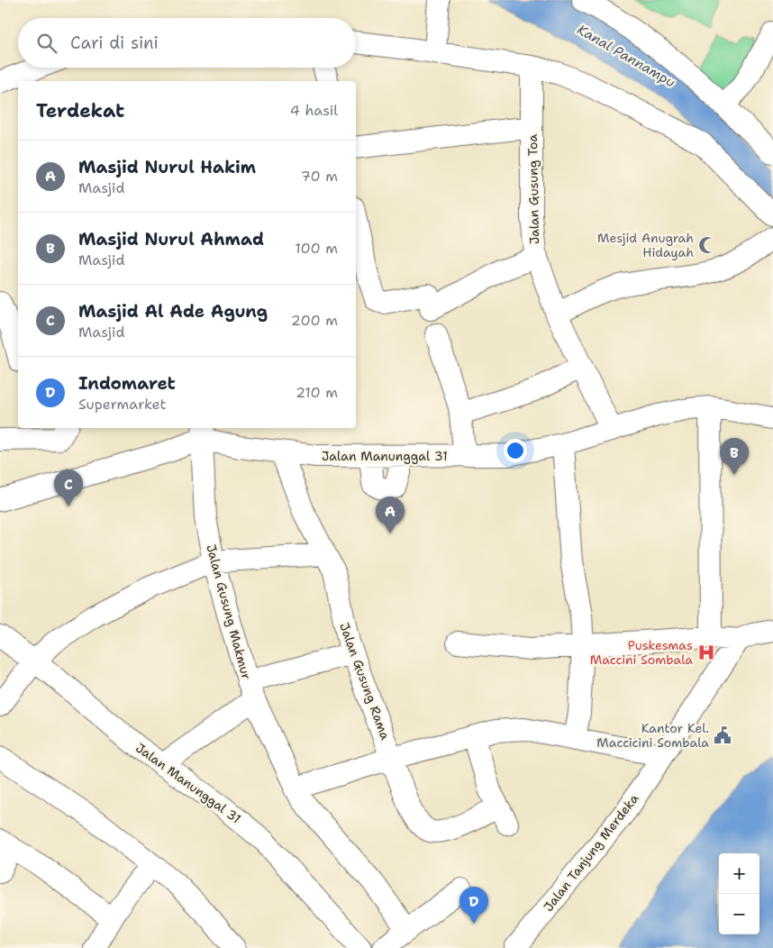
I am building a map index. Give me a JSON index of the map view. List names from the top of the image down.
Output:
{
  "streets": {
    "street": [
      "Jalan Gusung Toa",
      "Jalan Manunggal 31",
      "Jalan Gusung Makmur",
      "Jalan Gusung Rama",
      "Jalan Tanjung Merdeka"
    ]
  },
  "crossings": [
    ["Jalan Gusung Toa", "Jalan Manunggal 31"],
    ["Jalan Manunggal 31", "Jalan Gusung Makmur"],
    ["Jalan Manunggal 31", "Jalan Gusung Rama"]
  ],
  "water": ["Kanal Pannampu"],
  "places": {
    "mosque": ["Mesjid Anugrah Hidayah"],
    "hospital": ["Puskesmas Maccini Sombala"],
    "public building": ["Kantor Kel. Maccicini Sombala"]
  },
  "page": {
    "search": "Cari di sini",
    "heading": ["Terdekat", "4 hasil"],
    "list": [
      {
        "mark": "A",
        "name": "Masjid Nurul Hakim",
        "note": "Masjid",
        "value": "70 m"
      },
      {
        "mark": "B",
        "name": "Masjid Nurul Ahmad",
        "note": "Masjid",
        "value": "100 m"
      },
      {
        "mark": "C",
        "name": "Masjid Al Ade Agung",
        "note": "Masjid",
        "value": "200 m"
      },
      {
        "mark": "D",
        "name": "Indomaret",
        "note": "Supermarket",
        "value": "210 m"
      }
    ],
    "pins": [
      "B",
      "C",
      "A",
      "D"
    ],
    "map_buttons": ["+", "−"]
  }
}
